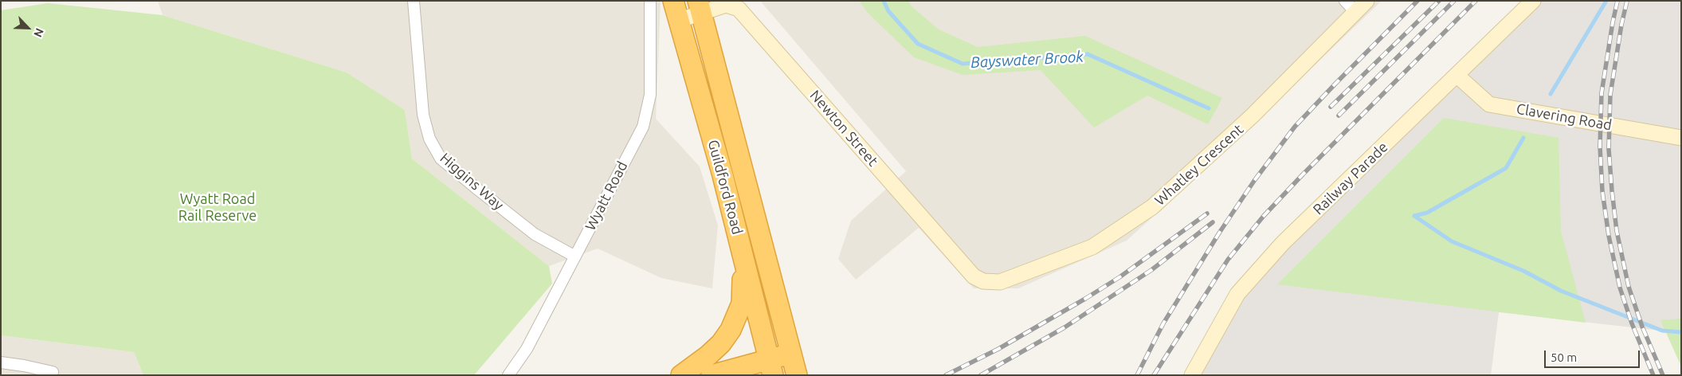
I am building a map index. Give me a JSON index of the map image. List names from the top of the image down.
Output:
{
  "streets": {
    "highway": ["Guildford Road"],
    "street": [
      "Clavering Road",
      "Newton Street",
      "Whatley Crescent",
      "Railway Parade",
      "Higgins Way",
      "Wyatt Road"
    ]
  },
  "crossings": [
    ["Clavering Road", "Railway Parade"],
    ["Newton Street", "Whatley Crescent"],
    ["Newton Street", "Guildford Road"],
    ["Higgins Way", "Wyatt Road"]
  ],
  "water": ["Bayswater Brook"],
  "parks": ["Wyatt Road Rail Reserve"],
  "scale_bar": "50 m",
  "north": "bottom right"
}
